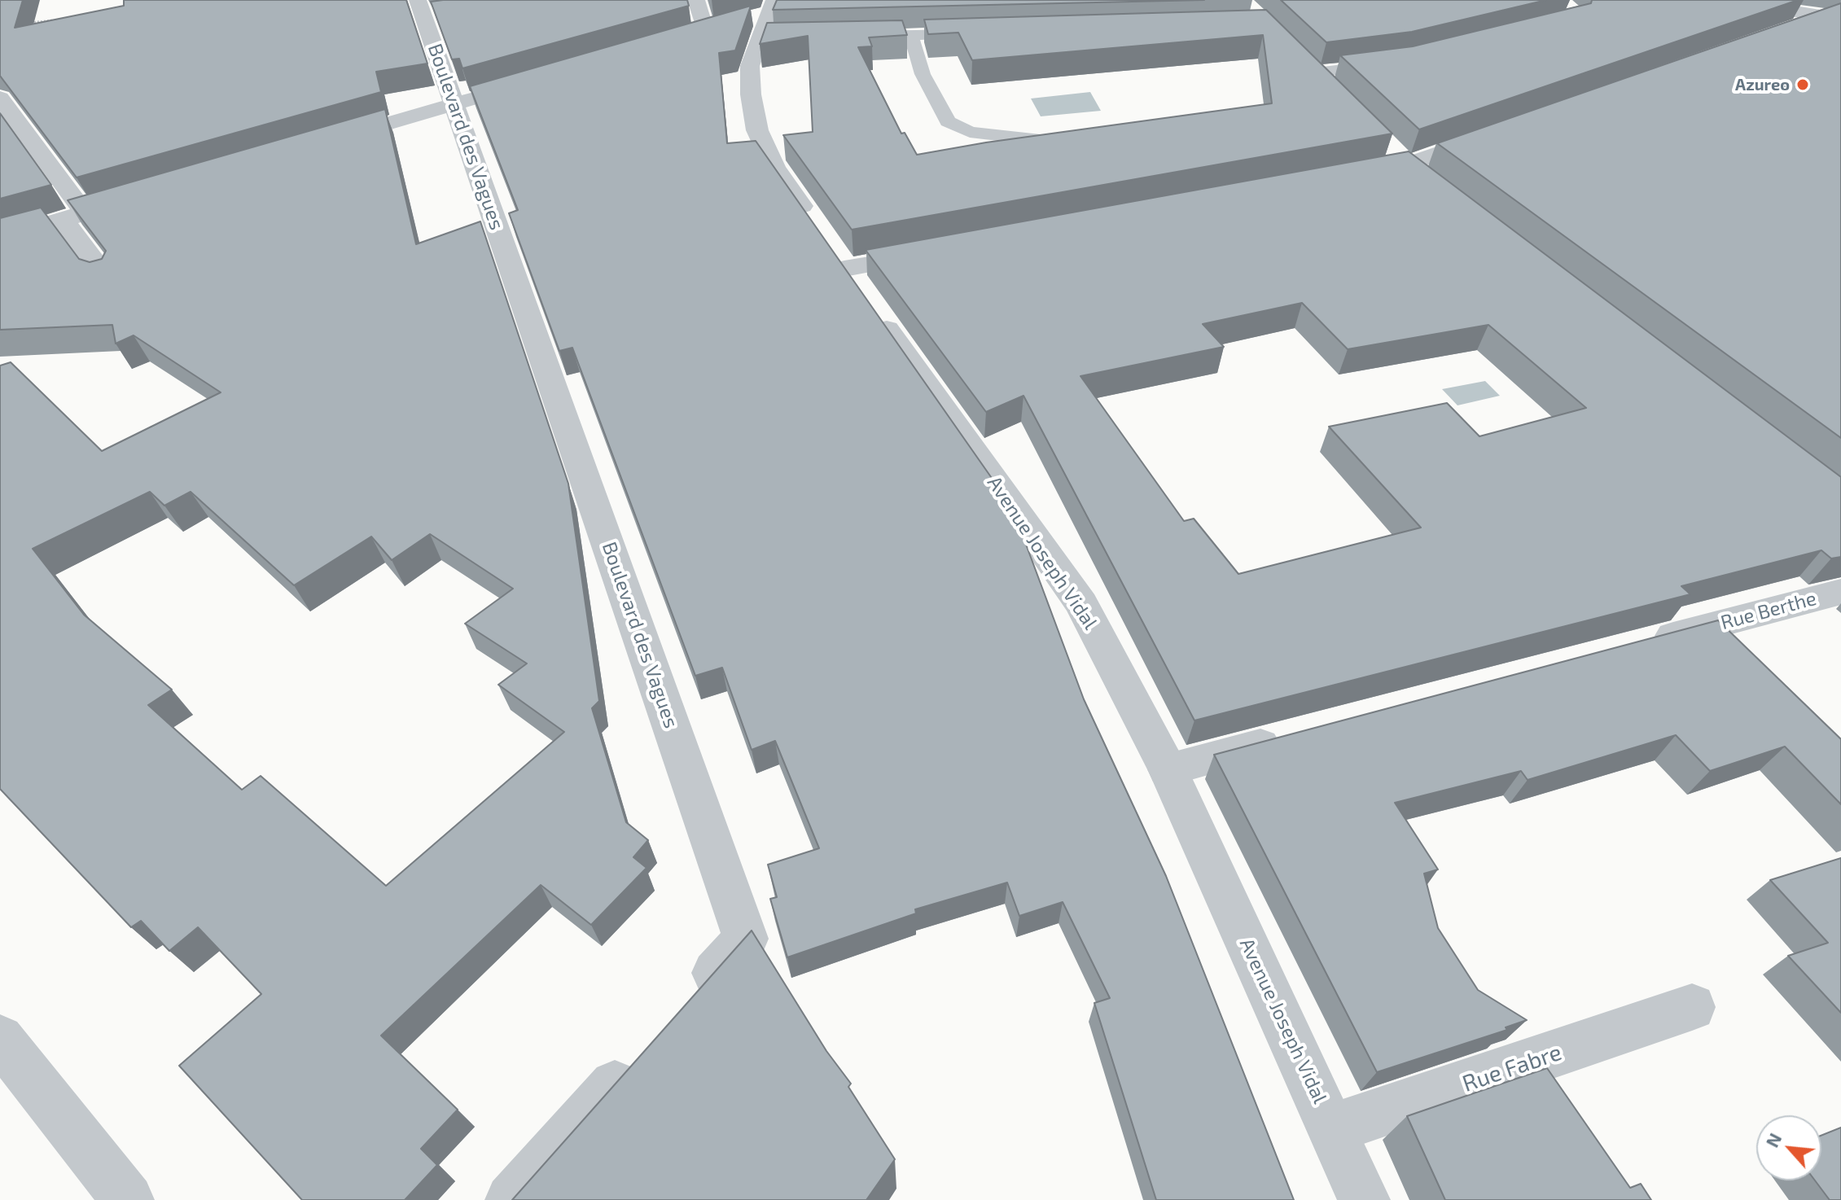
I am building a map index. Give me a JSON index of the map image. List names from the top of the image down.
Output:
{
  "streets": {
    "street": [
      "Boulevard des Vagues",
      "Avenue Joseph Vidal",
      "Rue Berthe",
      "Rue Fabre"
    ]
  },
  "crossings": [
    ["Avenue Joseph Vidal", "Rue Fabre"]
  ],
  "places": ["Azureo"],
  "north": "top left"
}
